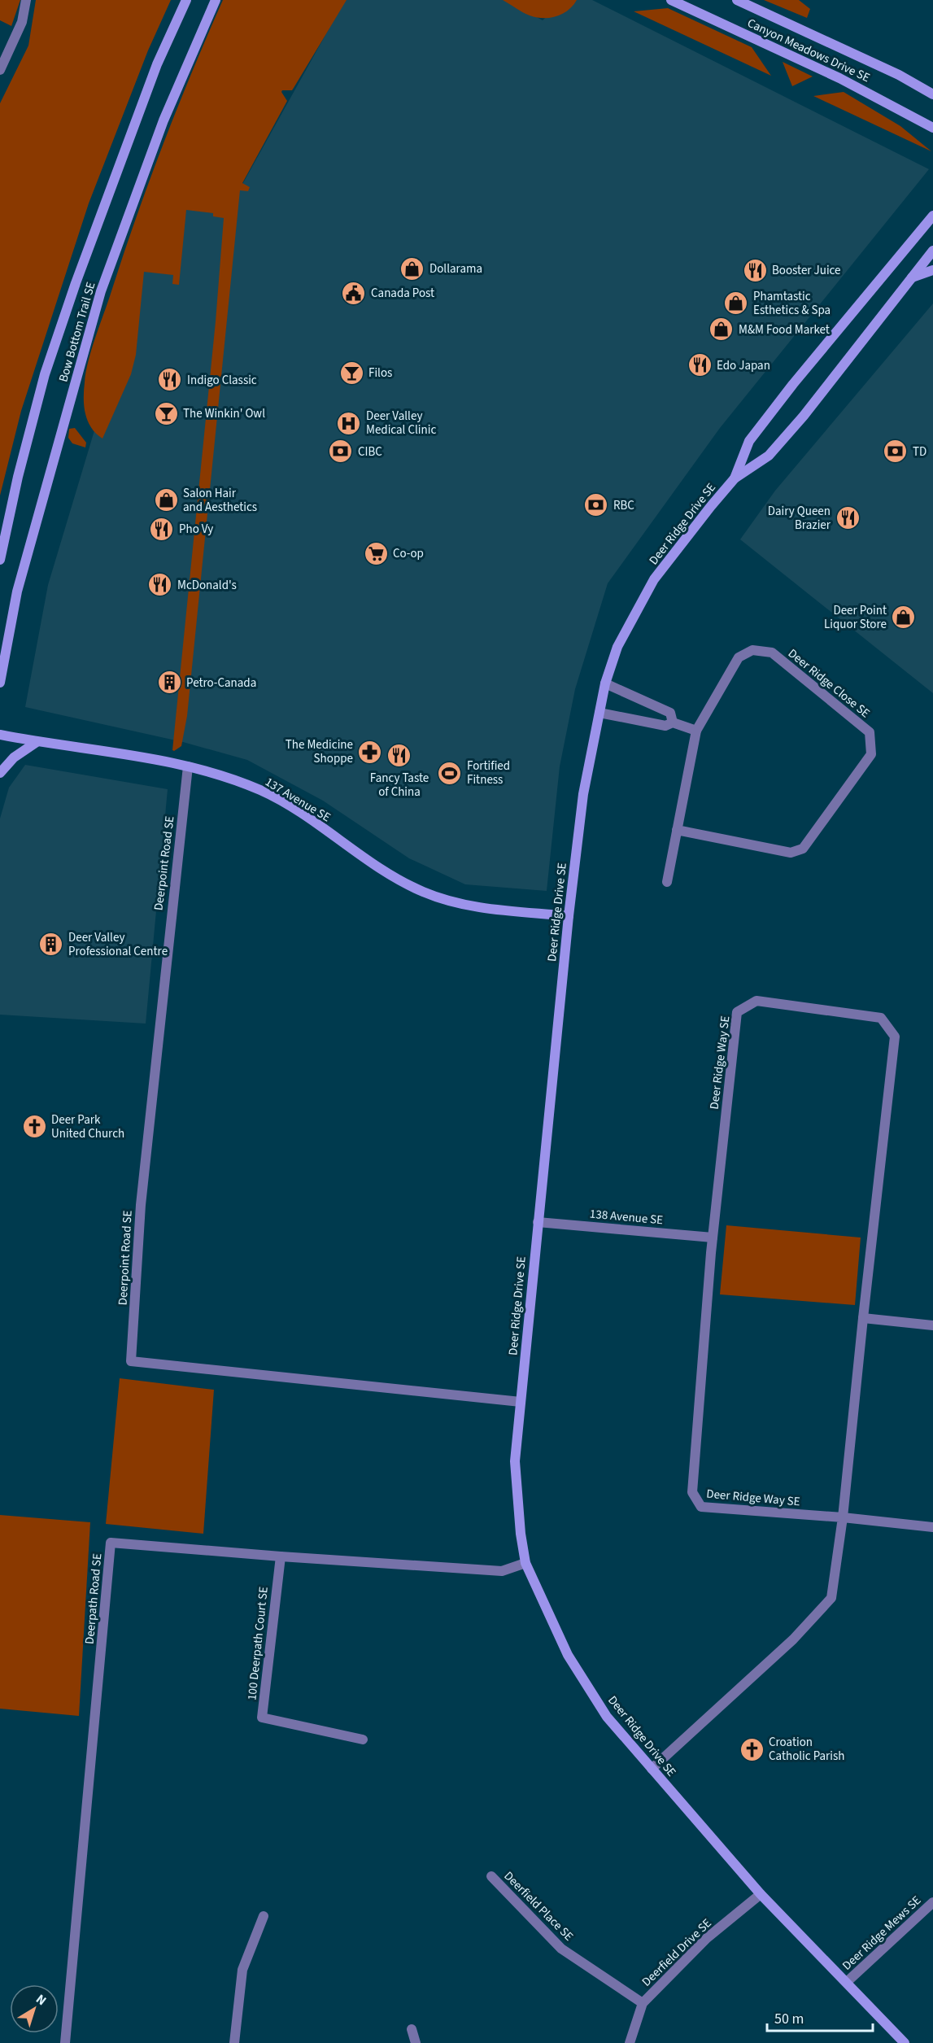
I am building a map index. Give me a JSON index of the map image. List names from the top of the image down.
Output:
{
  "streets": {
    "street": [
      "Canyon Meadows Drive SE",
      "Bow Bottom Trail SE",
      "Deer Ridge Drive SE",
      "Deer Ridge Close SE",
      "137 Avenue SE",
      "Deerpoint Road SE",
      "Deer Ridge Way SE",
      "138 Avenue SE",
      "Deerpath Road SE",
      "100 Deerpath Court SE",
      "Deerfield Place SE",
      "Deer Ridge Mews SE",
      "Deerfield Drive SE"
    ]
  },
  "crossings": [
    ["Deer Ridge Drive SE", "137 Avenue SE"],
    ["Deer Ridge Drive SE", "Deerpoint Road SE"],
    ["Deer Ridge Drive SE", "Deer Ridge Way SE"],
    ["Deer Ridge Drive SE", "138 Avenue SE"],
    ["Deer Ridge Drive SE", "Deerpath Road SE"],
    ["Deer Ridge Drive SE", "Deer Ridge Mews SE"],
    ["Deer Ridge Drive SE", "Deerfield Drive SE"],
    ["137 Avenue SE", "Deerpoint Road SE"],
    ["Deer Ridge Way SE", "138 Avenue SE"],
    ["Deerpath Road SE", "100 Deerpath Court SE"],
    ["Deerfield Place SE", "Deerfield Drive SE"]
  ],
  "places": {
    "shop": [
      "Dollarama",
      "Phamtastic Esthetics & Spa",
      "M&M Food Market",
      "Salon Hair and Aesthetics",
      "Deer Point Liquor Store"
    ],
    "restaurant": [
      "Booster Juice",
      "Edo Japan",
      "Indigo Classic",
      "Dairy Queen Brazier",
      "Pho Vy",
      "McDonald's",
      "Fancy Taste of China"
    ],
    "public building": ["Canada Post"],
    "bar": ["Filos", "The Winkin' Owl"],
    "hospital": ["Deer Valley Medical Clinic"],
    "bank": ["CIBC", "TD", "RBC"],
    "supermarket": ["Co-op"],
    "building": ["Petro-Canada", "Deer Valley Professional Centre"],
    "pharmacy": ["The Medicine Shoppe"],
    "sports": ["Fortified Fitness"],
    "church": ["Deer Park United Church", "Croation Catholic Parish"]
  },
  "scale_bar": "50 m",
  "north": "top right"
}
